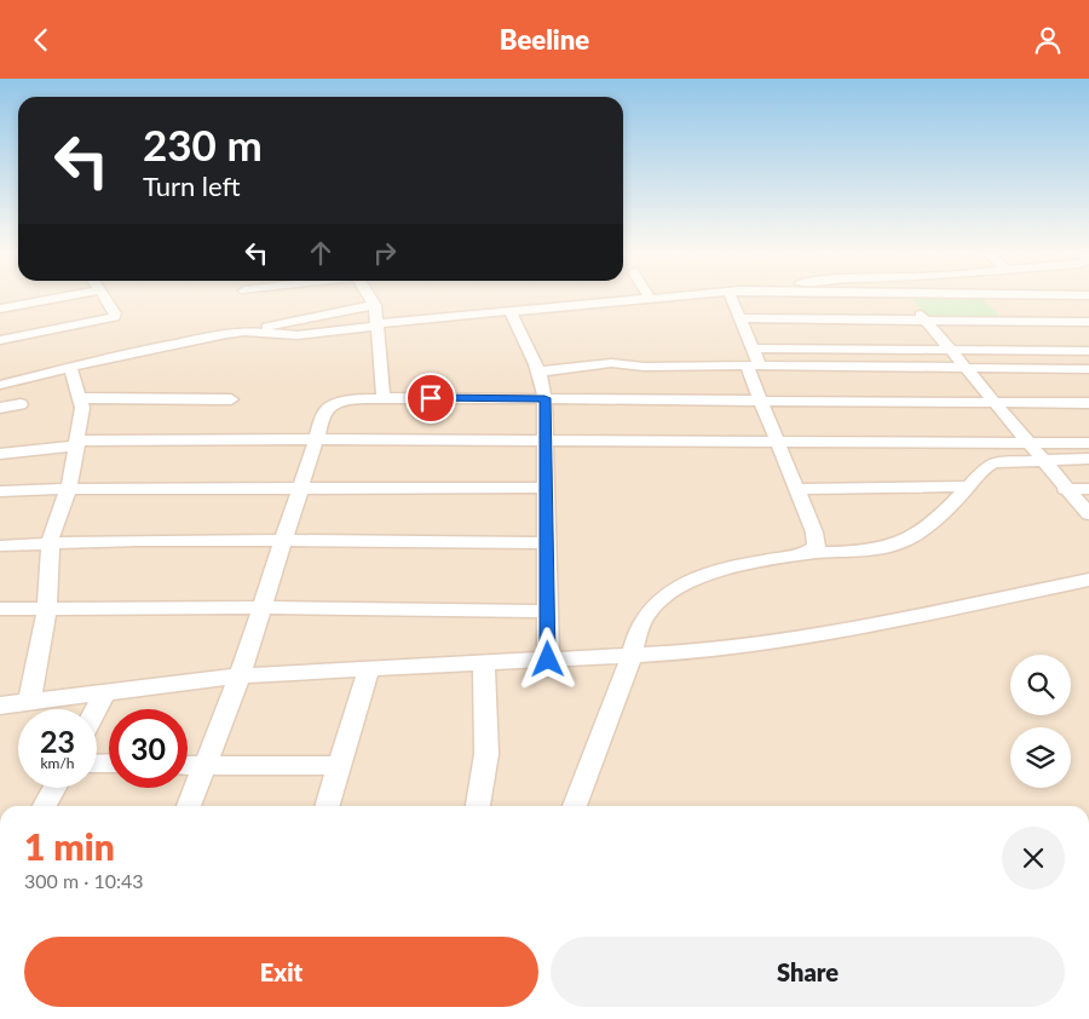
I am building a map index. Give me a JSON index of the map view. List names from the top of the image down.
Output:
{
  "page": {
    "header": "Beeline",
    "turn": ["230 m", "Turn left"],
    "speed": "23 km/h",
    "limit": "30",
    "heading": ["1 min", "300 m · 10:43"],
    "buttons": ["Exit", "Share"]
  }
}
